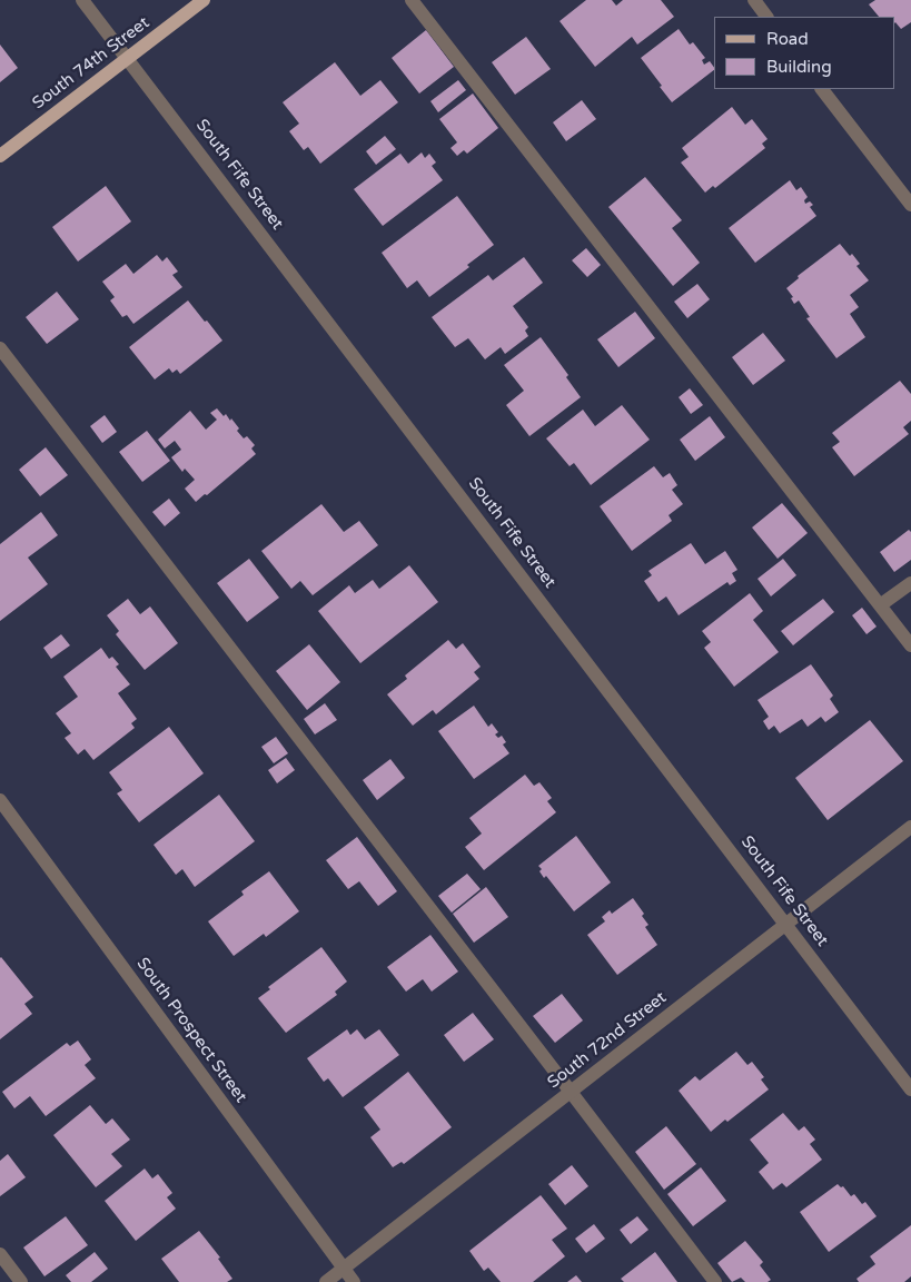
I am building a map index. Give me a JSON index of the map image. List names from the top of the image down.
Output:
{
  "streets": {
    "main road": ["South 74th Street"],
    "street": ["South Fife Street", "South Prospect Street", "South 72nd Street"]
  },
  "crossings": [
    ["South 74th Street", "South Fife Street"],
    ["South Fife Street", "South 72nd Street"],
    ["South Prospect Street", "South 72nd Street"]
  ],
  "legend": ["Road", "Building"]
}
